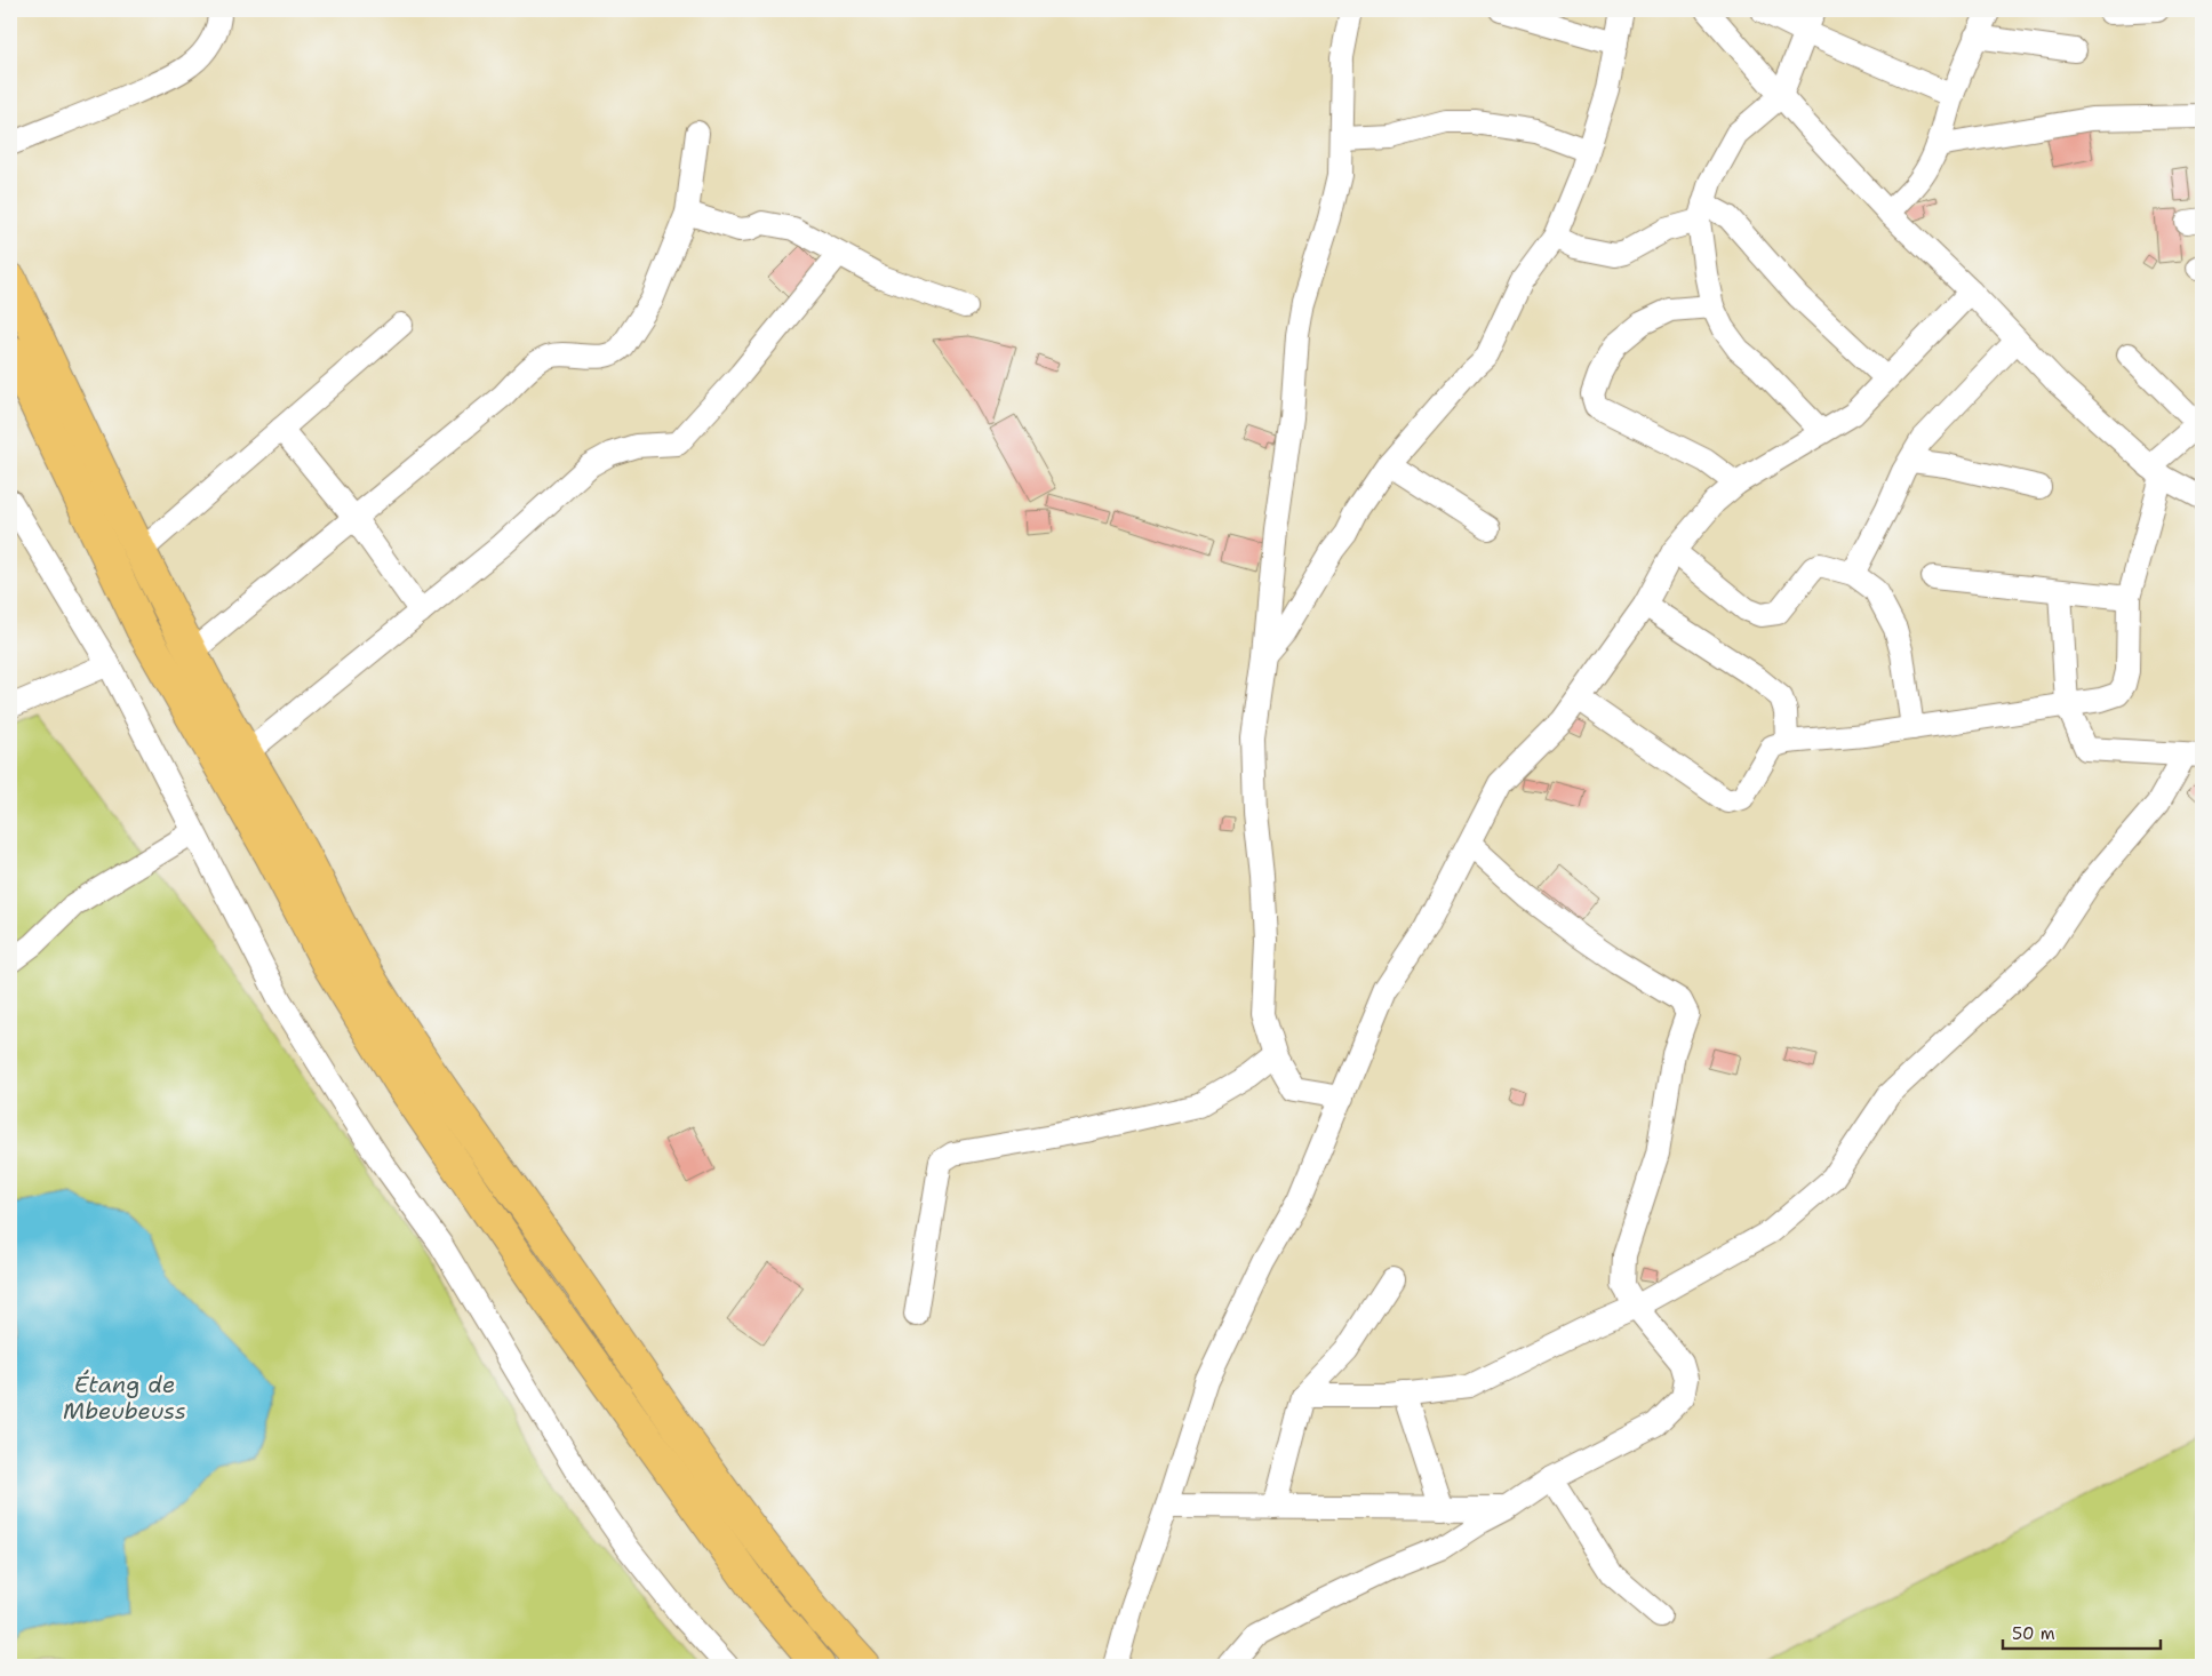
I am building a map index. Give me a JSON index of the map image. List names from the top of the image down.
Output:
{
  "water": ["Étang de Mbeubeuss"],
  "scale_bar": "50 m"
}
